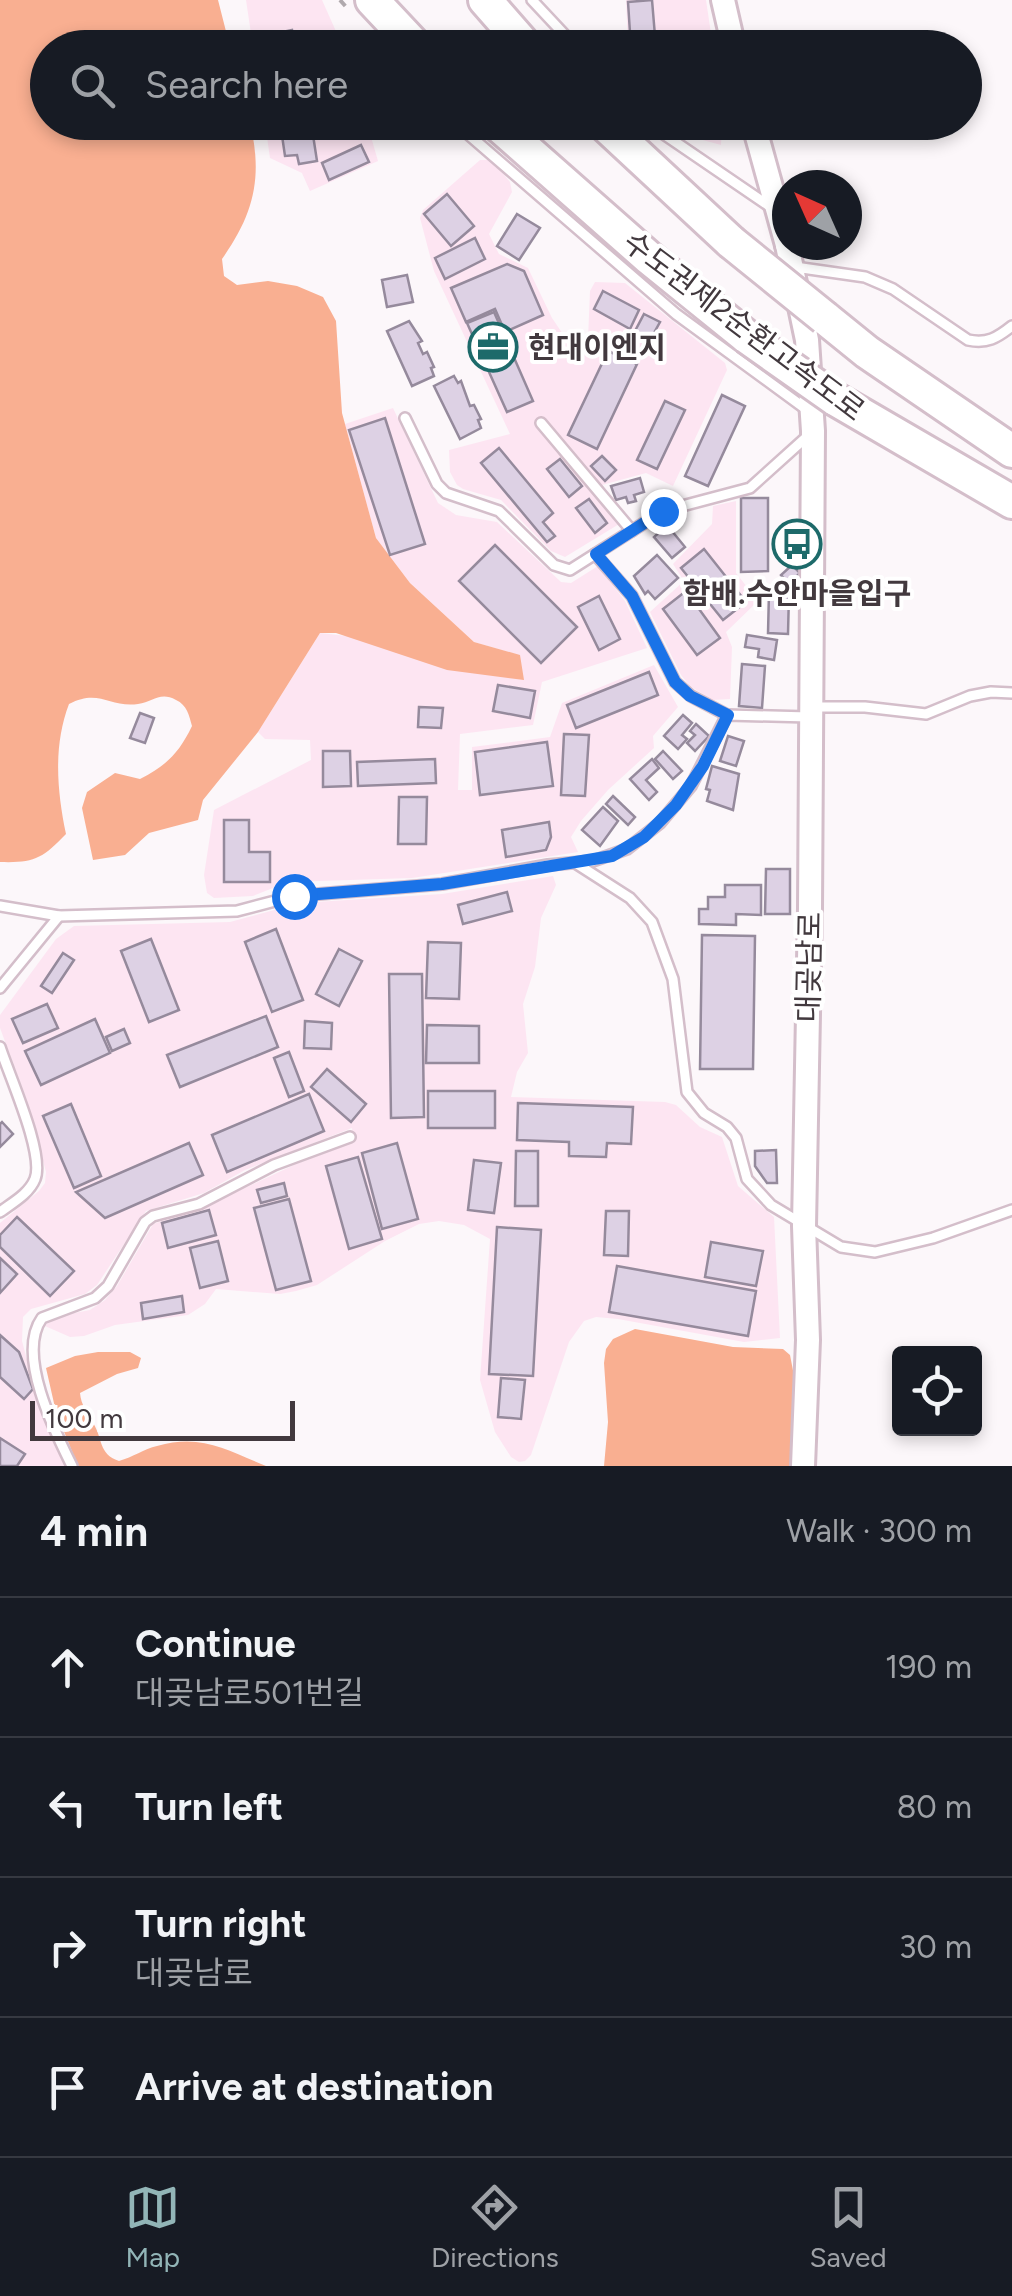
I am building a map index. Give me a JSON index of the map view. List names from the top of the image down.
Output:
{
  "streets": {
    "highway": ["수도권제2순환고속도로"],
    "street": ["대곶남로"]
  },
  "crossings": [
    ["수도권제2순환고속도로", "대곶남로"]
  ],
  "places": {
    "office": ["현대이엔지"],
    "bus stop": ["함배.수안마을입구"]
  },
  "scale_bar": "100 m",
  "north": "top left",
  "page": {
    "search": "Search here",
    "scale": "100 m",
    "heading": ["4 min", "Walk · 300 m"],
    "list": [
      ["Continue", "대곶남로501번길", "190 m"],
      ["Turn left", "80 m"],
      ["Turn right", "대곶남로", "30 m"],
      "Arrive at destination"
    ],
    "nav": ["Map", "Directions", "Saved"]
  }
}
